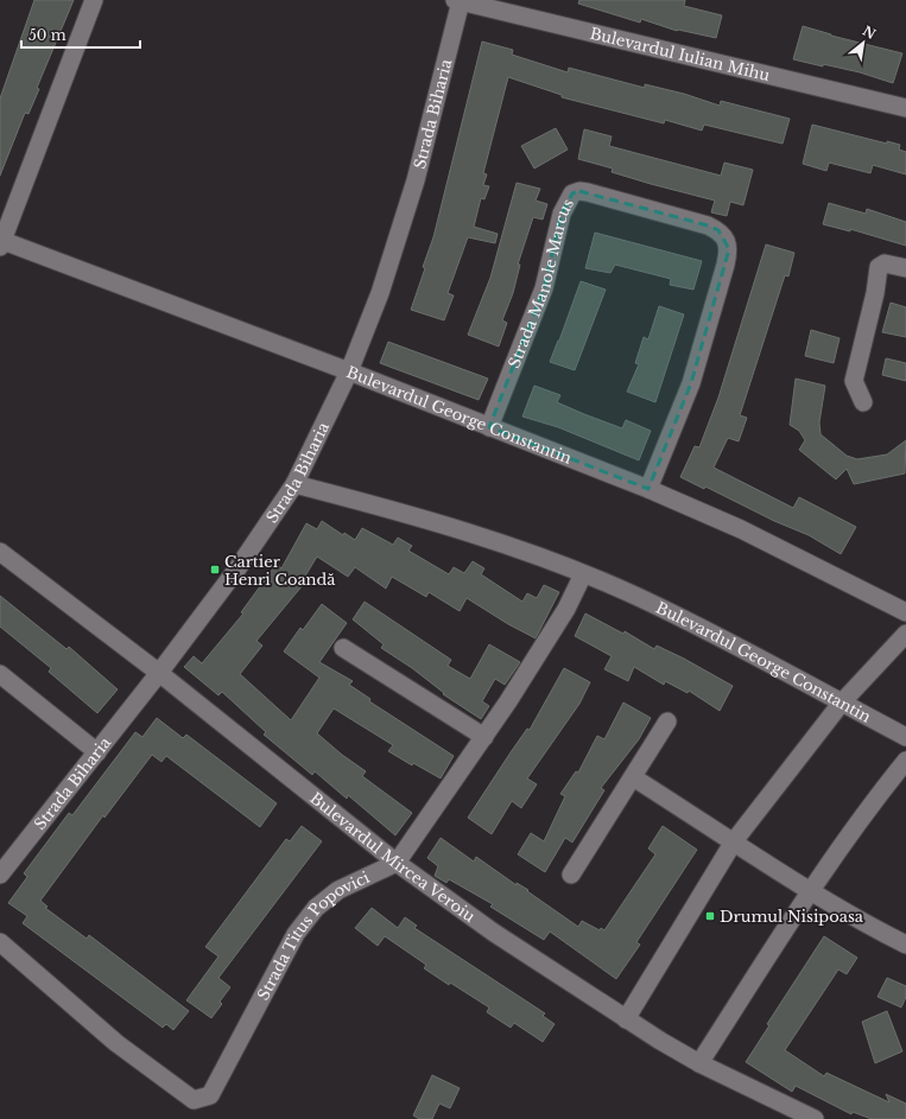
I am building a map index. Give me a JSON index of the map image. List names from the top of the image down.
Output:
{
  "streets": {
    "street": [
      "Bulevardul Iulian Mihu",
      "Strada Biharia",
      "Strada Manole Marcus",
      "Bulevardul George Constantin",
      "Bulevardul Mircea Veroiu",
      "Strada Titus Popovici"
    ]
  },
  "crossings": [
    ["Bulevardul Iulian Mihu", "Strada Biharia"],
    ["Strada Biharia", "Bulevardul George Constantin"],
    ["Strada Biharia", "Bulevardul Mircea Veroiu"],
    ["Strada Manole Marcus", "Bulevardul George Constantin"],
    ["Bulevardul Mircea Veroiu", "Strada Titus Popovici"]
  ],
  "places": {
    "transit": ["Cartier Henri Coandă", "Drumul Nisipoasa"]
  },
  "scale_bar": "50 m",
  "north": "top right"
}
